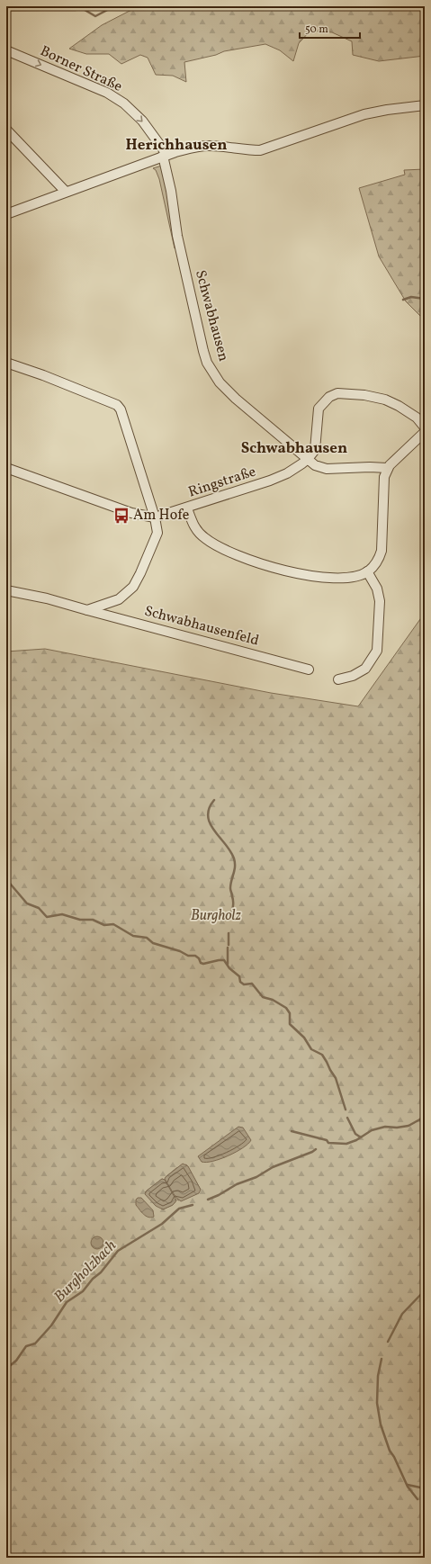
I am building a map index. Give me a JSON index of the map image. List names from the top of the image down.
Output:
{
  "streets": {
    "street": [
      "Borner Straße",
      "Schwabhausen",
      "Ringstraße",
      "Schwabhausenfeld"
    ]
  },
  "crossings": [
    ["Borner Straße", "Schwabhausen"],
    ["Schwabhausen", "Ringstraße"],
    ["Ringstraße", "Schwabhausenfeld"]
  ],
  "one_way": ["Borner Straße"],
  "districts": ["Herichhausen", "Schwabhausen"],
  "water": ["Burgholzbach"],
  "parks": ["Burgholz"],
  "places": {
    "bus stop": ["Am Hofe"]
  },
  "scale_bar": "50 m"
}
